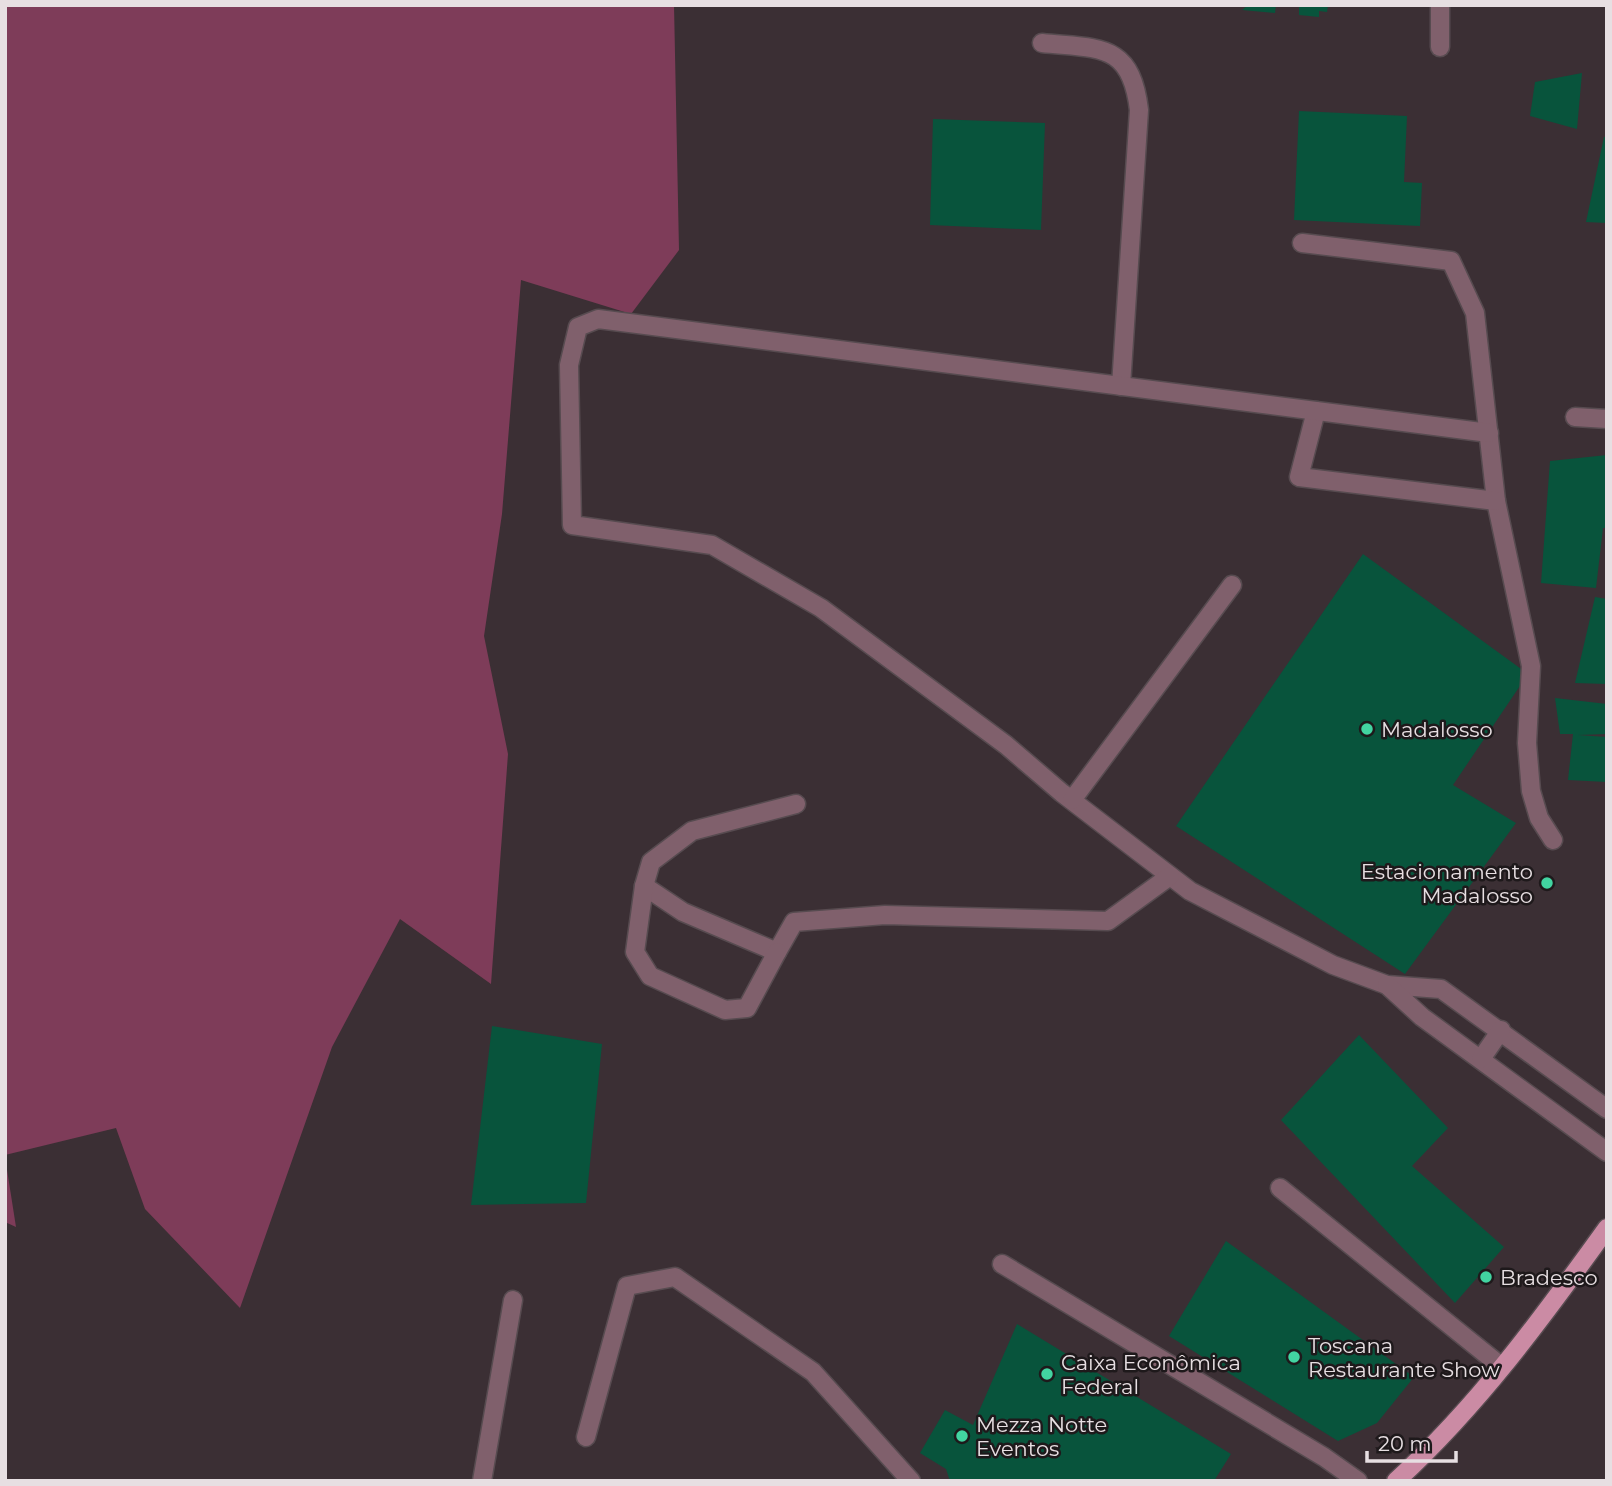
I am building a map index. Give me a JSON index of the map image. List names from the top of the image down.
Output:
{
  "places": [
    "Madalosso",
    "Estacionamento Madalosso",
    "Bradesco",
    "Toscana Restaurante Show",
    "Caixa Econômica Federal",
    "Mezza Notte Eventos"
  ],
  "scale_bar": "20 m"
}
